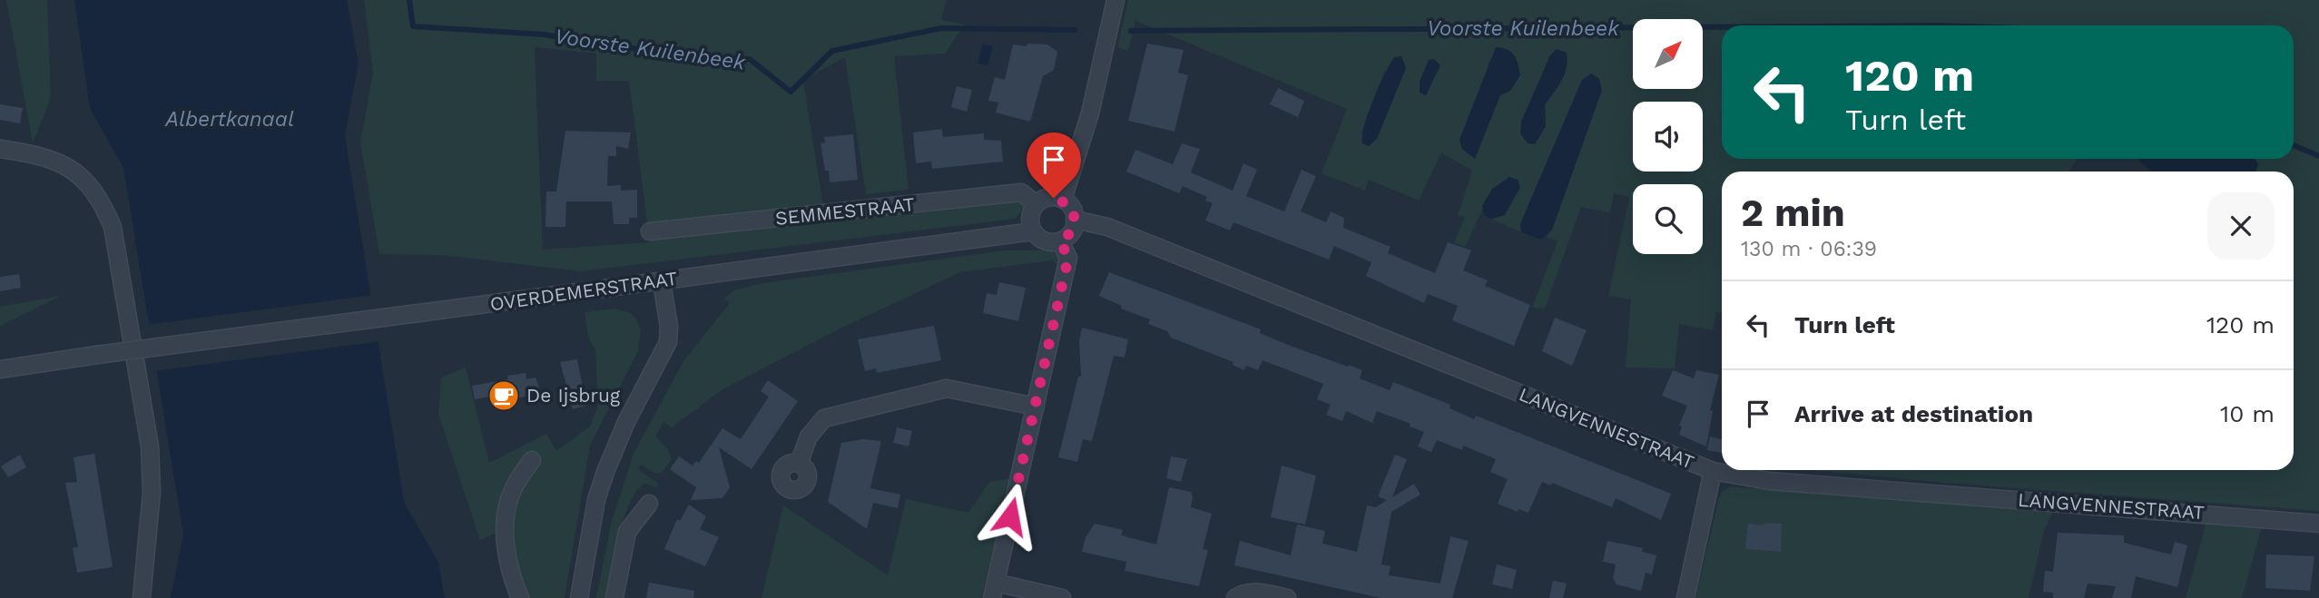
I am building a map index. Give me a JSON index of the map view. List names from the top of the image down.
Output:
{
  "streets": {
    "street": ["SEMMESTRAAT", "OVERDEMERSTRAAT", "LANGVENNESTRAAT"]
  },
  "crossings": [
    ["SEMMESTRAAT", "OVERDEMERSTRAAT"],
    ["SEMMESTRAAT", "LANGVENNESTRAAT"],
    ["OVERDEMERSTRAAT", "LANGVENNESTRAAT"]
  ],
  "water": ["Voorste Kuilenbeek", "Albertkanaal"],
  "places": {
    "cafe": ["De Ijsbrug"]
  },
  "north": "top right",
  "page": {
    "turn": ["120 m", "Turn left"],
    "heading": ["2 min", "130 m · 06:39"],
    "list": [
      {
        "name": "Turn left",
        "value": "120 m"
      },
      {
        "name": "Arrive at destination",
        "value": "10 m"
      }
    ]
  }
}
